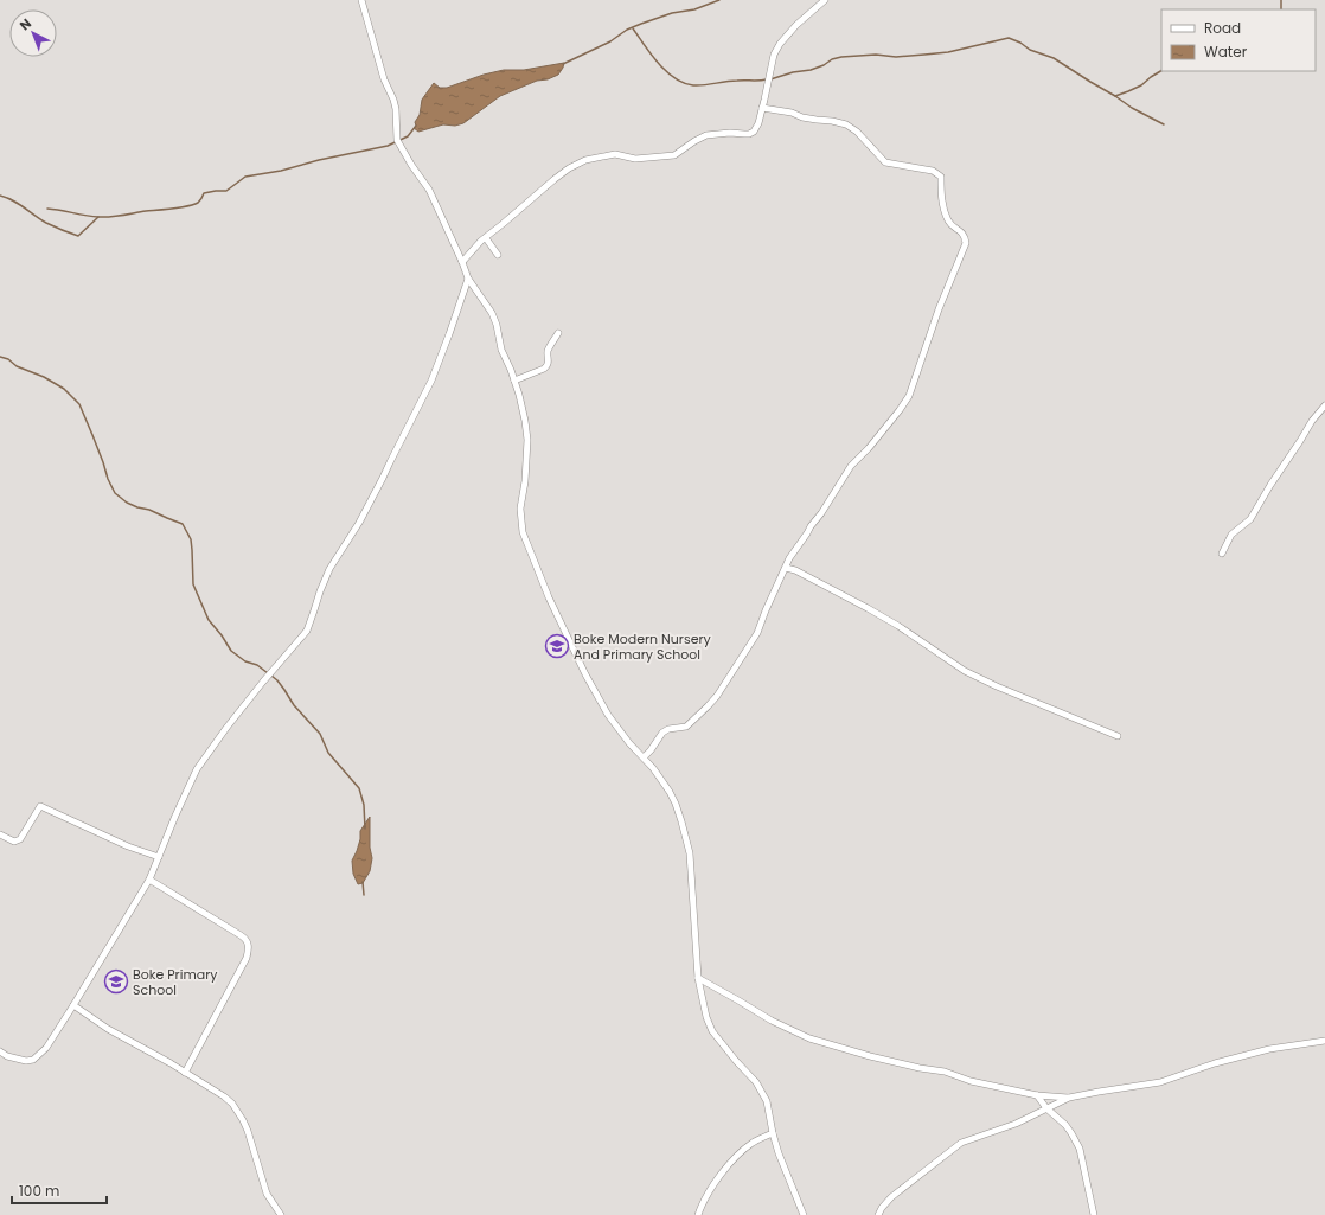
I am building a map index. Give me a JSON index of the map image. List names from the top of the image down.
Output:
{
  "places": {
    "school or university": ["Boke Modern Nursery And Primary School", "Boke Primary School"]
  },
  "legend": ["Road", "Water"],
  "scale_bar": "100 m",
  "north": "top left"
}
